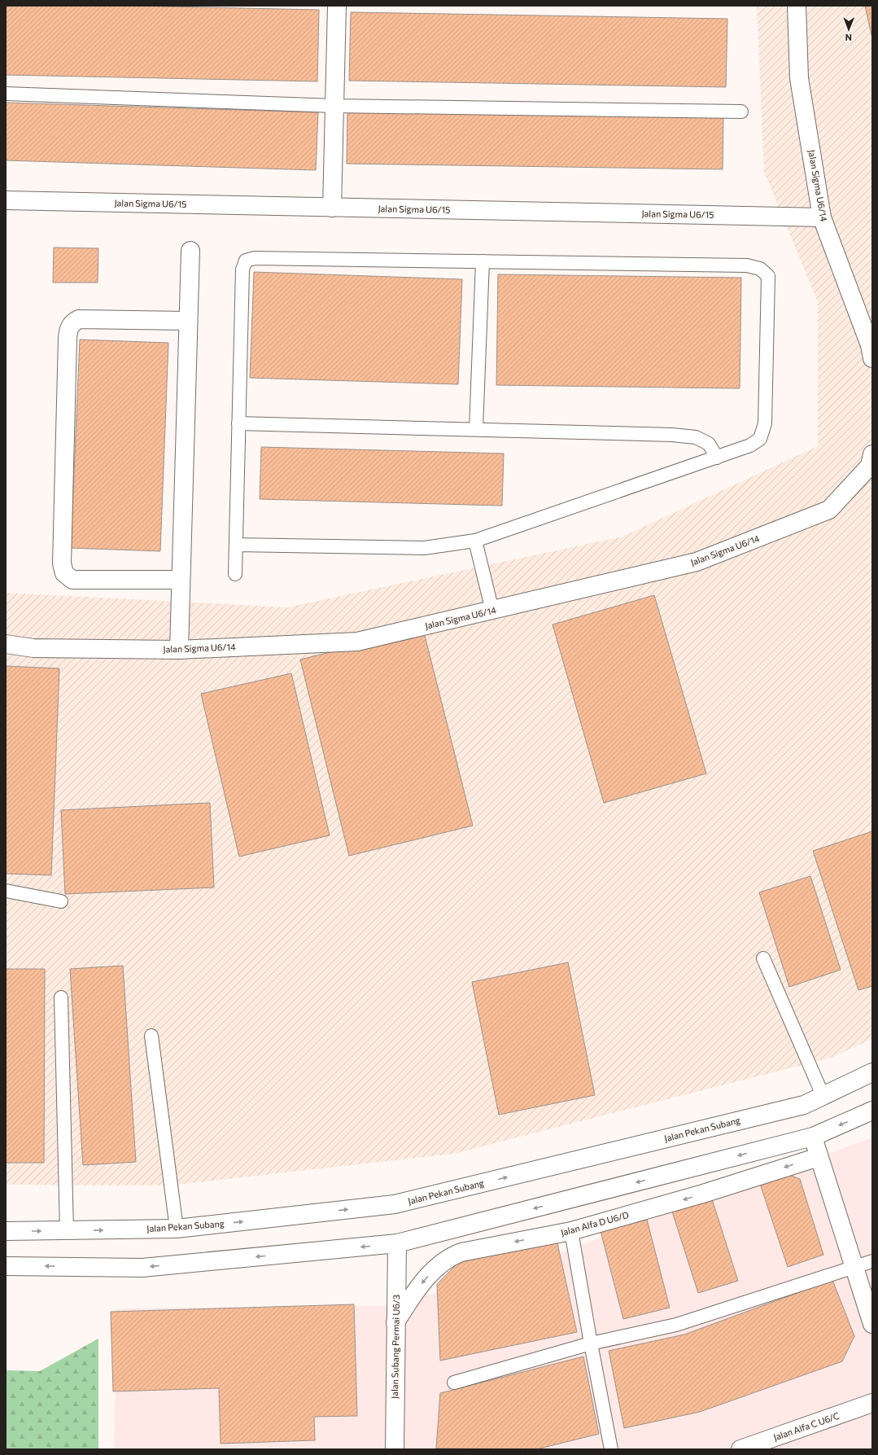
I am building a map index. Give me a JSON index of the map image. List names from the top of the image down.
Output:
{
  "streets": {
    "street": [
      "Jalan Sigma U6/14",
      "Jalan Sigma U6/15",
      "Jalan Pekan Subang",
      "Jalan Alfa D U6/D",
      "Jalan Subang Permai U6/3",
      "Jalan Alfa C U6/C"
    ]
  },
  "crossings": [
    ["Jalan Sigma U6/14", "Jalan Sigma U6/15"],
    ["Jalan Alfa D U6/D", "Jalan Subang Permai U6/3"]
  ],
  "north": "bottom"
}
